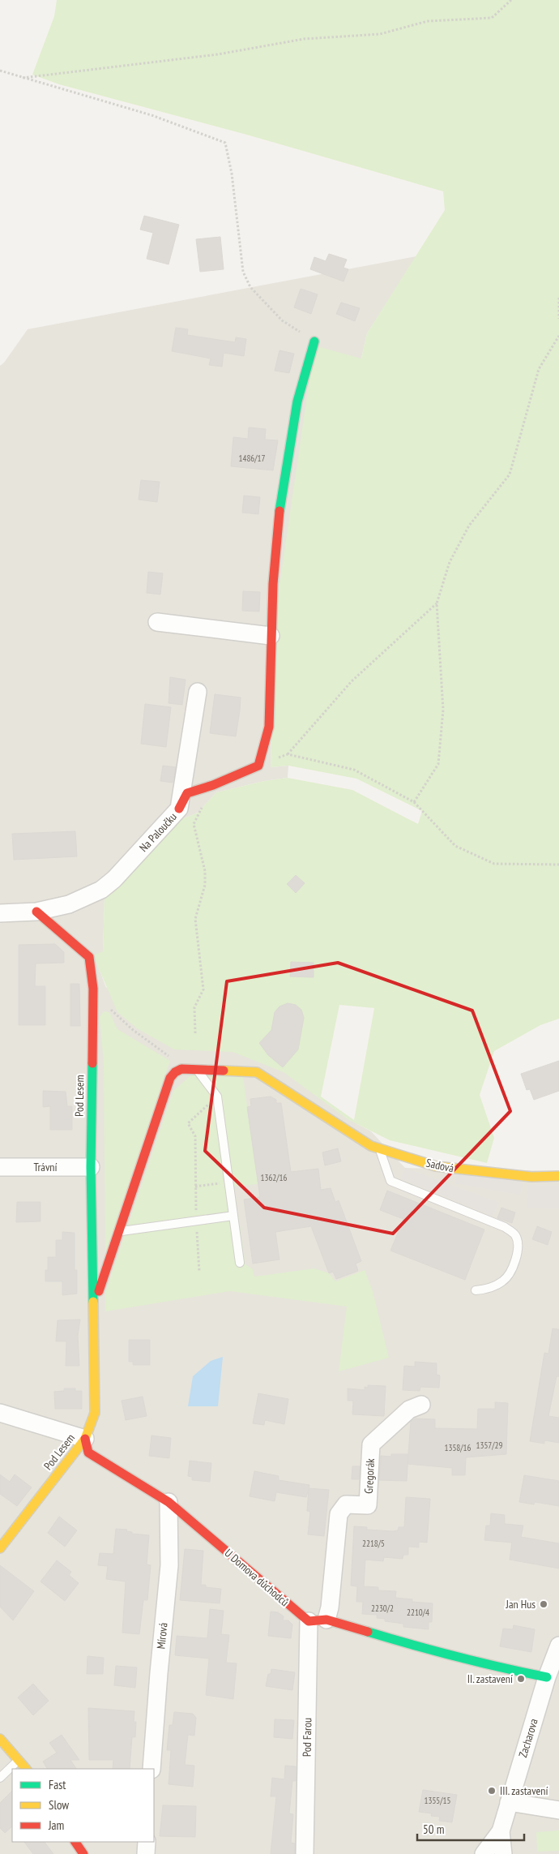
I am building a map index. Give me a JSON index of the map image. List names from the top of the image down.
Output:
{
  "streets": {
    "street": [
      "Na Paloučku",
      "Pod Lesem",
      "Sadová",
      "Trávní",
      "Gregorák",
      "U Domova důchodců",
      "Mírová",
      "Pod Farou",
      "Zacharova"
    ]
  },
  "crossings": [
    ["Na Paloučku", "Pod Lesem"],
    ["Pod Lesem", "Sadová"],
    ["Pod Lesem", "Trávní"],
    ["Pod Lesem", "U Domova důchodců"],
    ["U Domova důchodců", "Mírová"],
    ["U Domova důchodců", "Pod Farou"]
  ],
  "places": ["Jan Hus", "II. zastavení", "III. zastavení"],
  "house_numbers": [
    "1486/17",
    "1362/16",
    "1357/29",
    "1358/16",
    "2218/5",
    "2230/2",
    "2210/4",
    "1355/15"
  ],
  "legend": ["Fast", "Slow", "Jam"],
  "scale_bar": "50 m"
}
